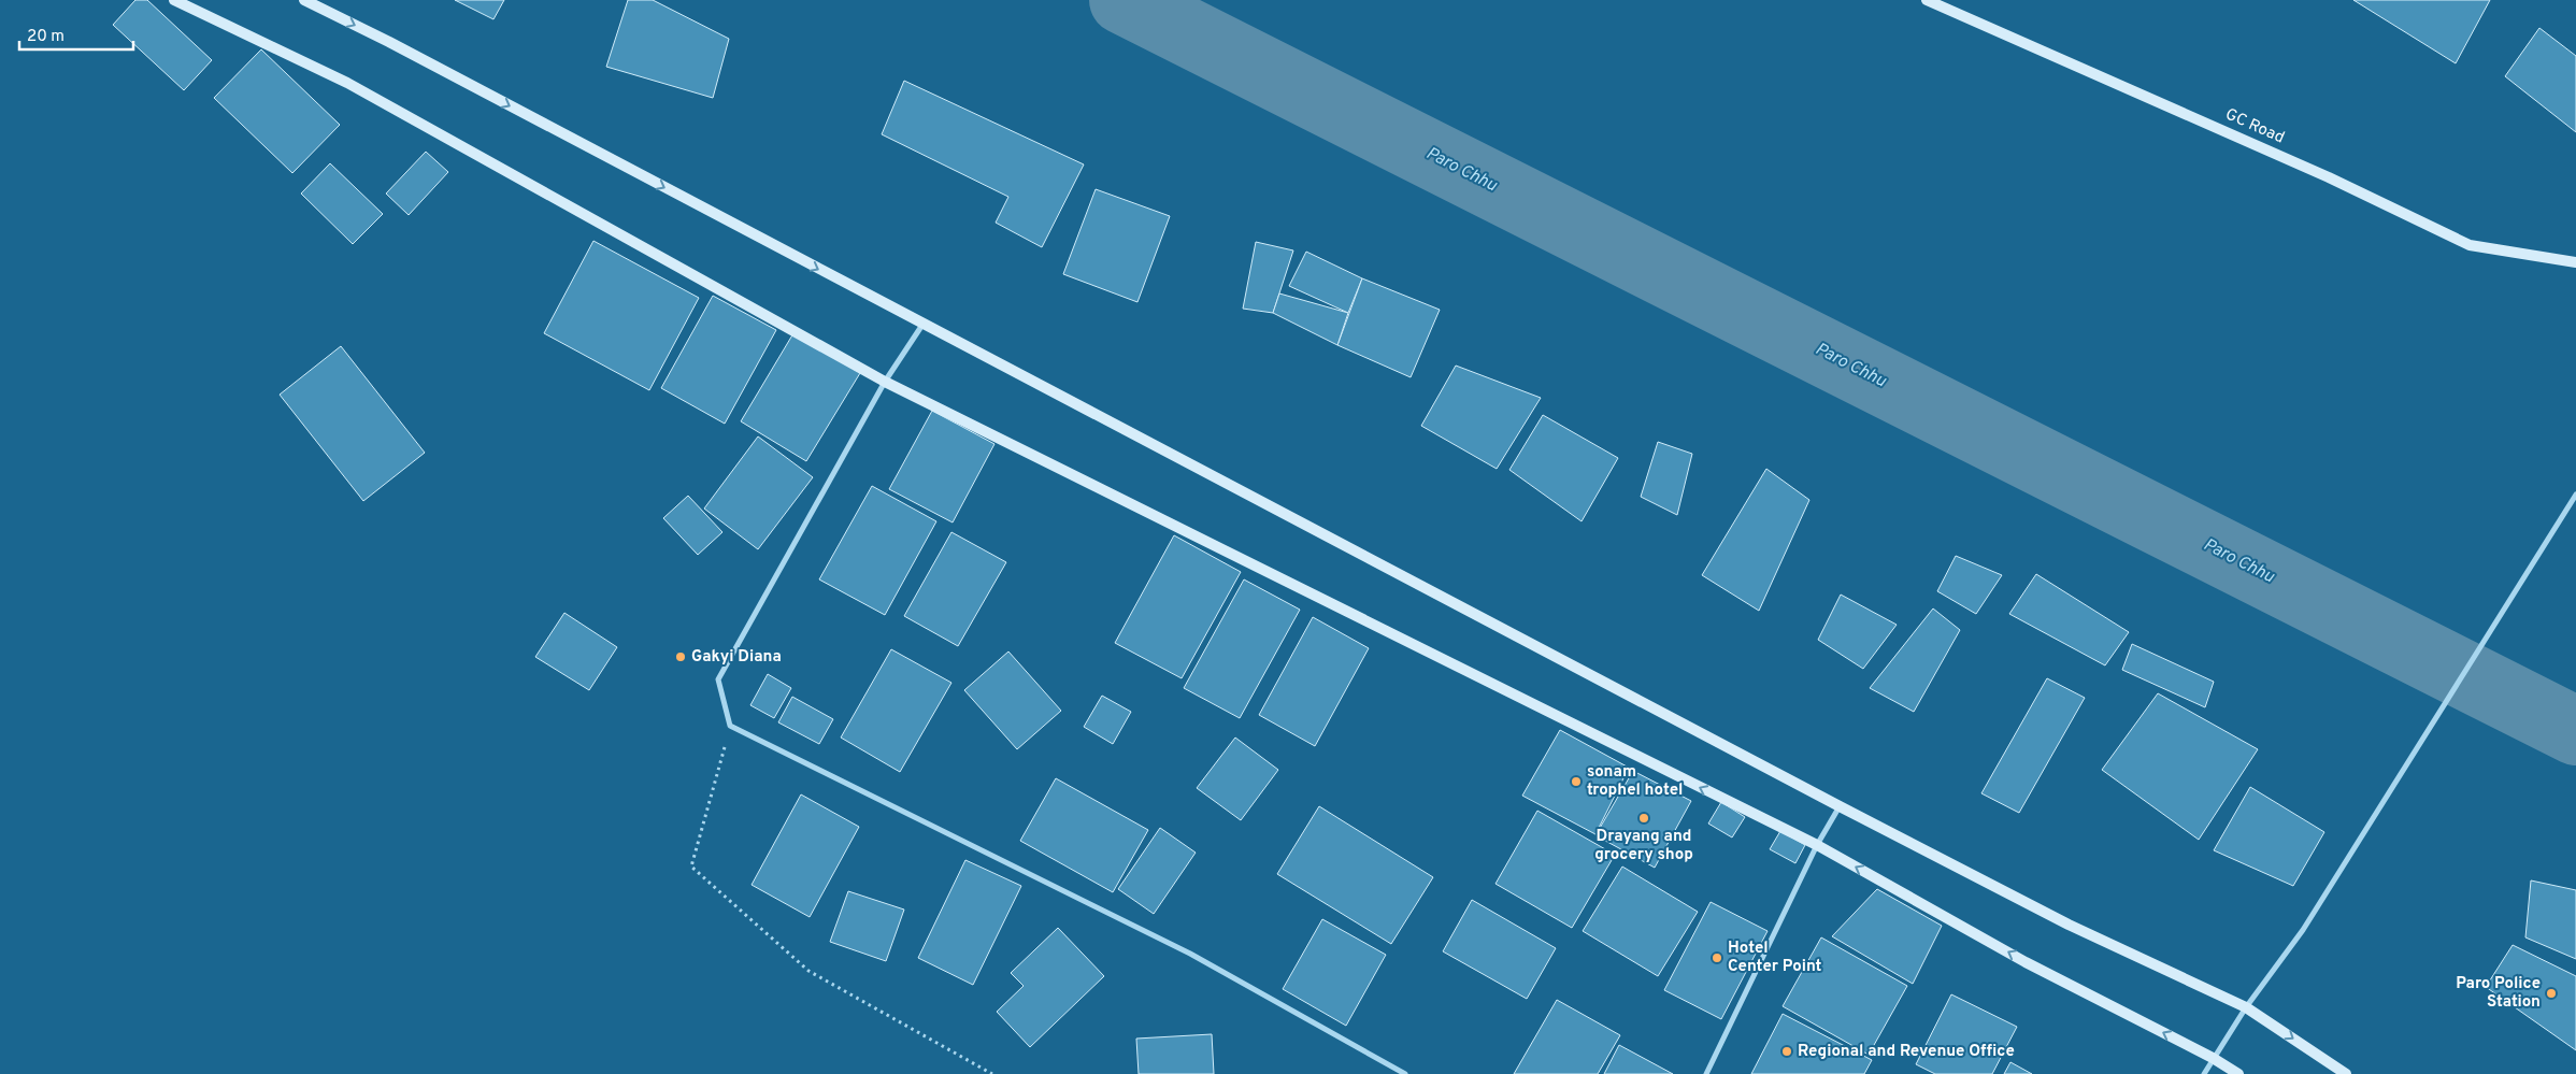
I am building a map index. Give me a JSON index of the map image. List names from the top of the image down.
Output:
{
  "streets": {
    "street": ["GC Road"]
  },
  "water": ["Paro Chhu"],
  "places": [
    "Gakyi Diana",
    "sonam trophel hotel",
    "Drayang and grocery shop",
    "Hotel Center Point",
    "Paro Police Station",
    "Regional and Revenue Office"
  ],
  "scale_bar": "20 m"
}
